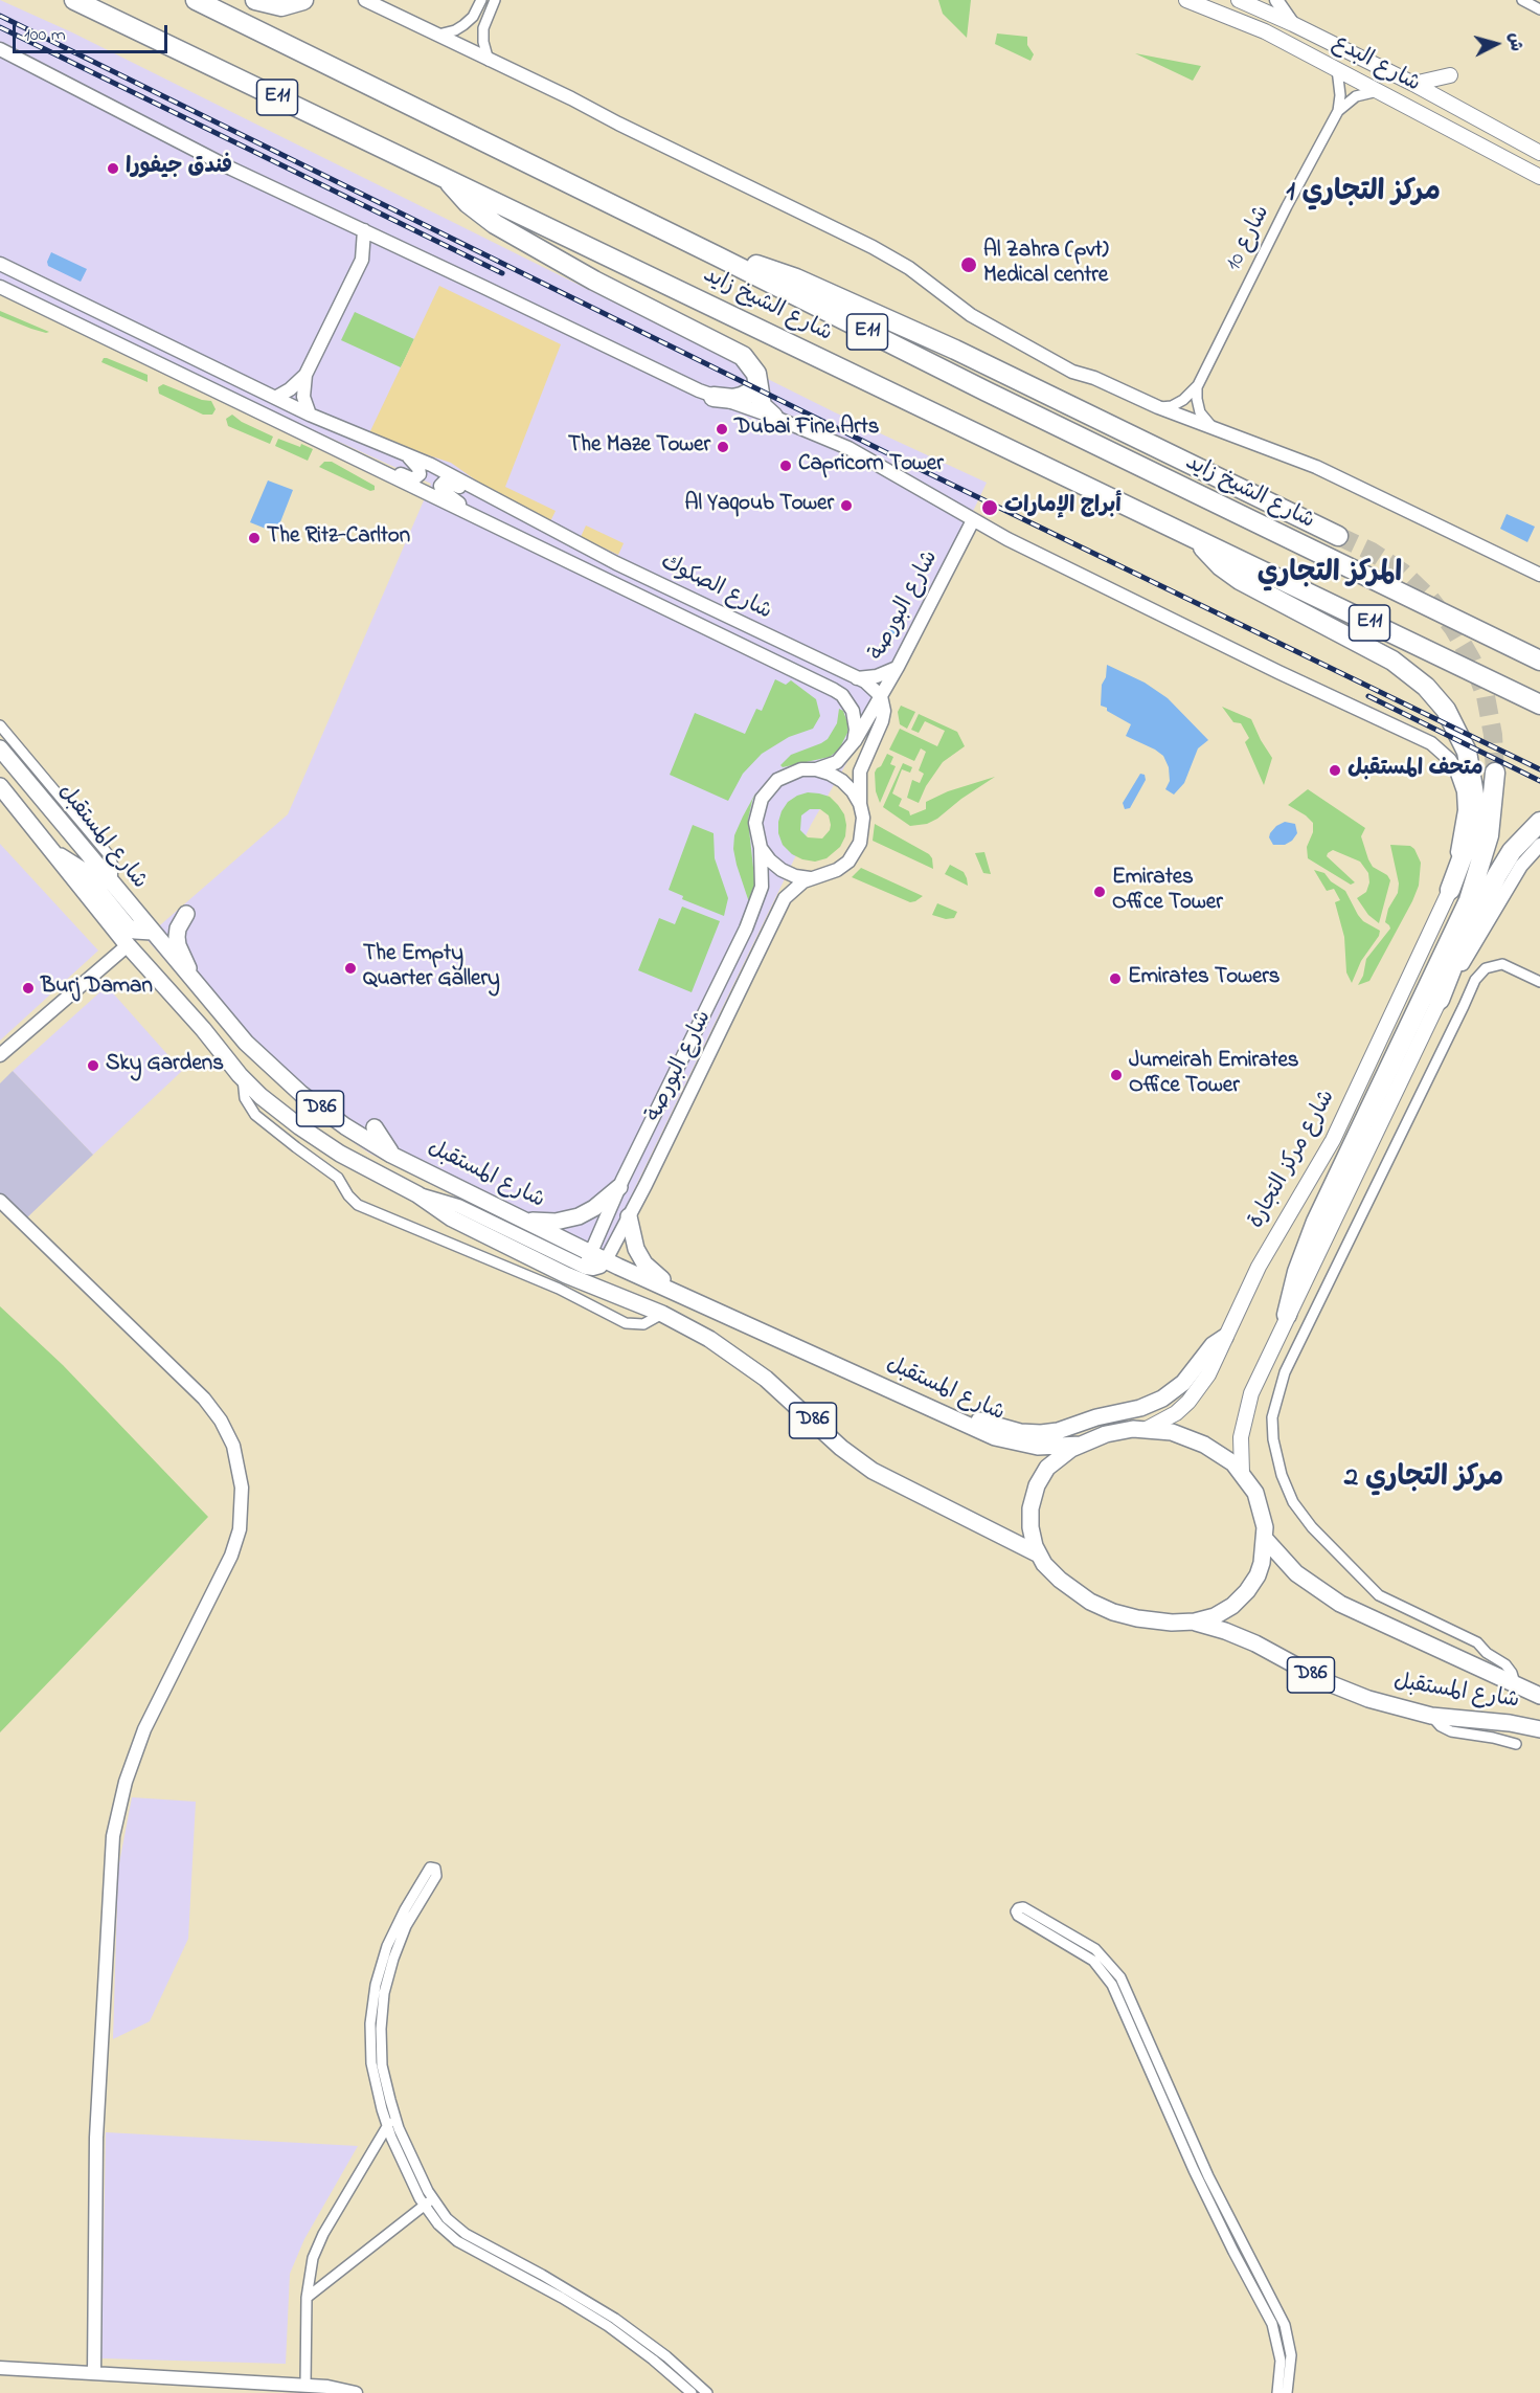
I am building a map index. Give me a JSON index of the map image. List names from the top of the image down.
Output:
{
  "streets": {
    "highway": ["E11", "شارع الشيخ زايد"],
    "main road": [
      "شارع البدع",
      "شارع المستقبل",
      "D86",
      "شارع مركز التجارة"
    ],
    "street": ["شارع 10", "شارع الصكوك", "شارع البورصة"]
  },
  "crossings": [
    ["شارع البدع", "شارع 10"],
    ["شارع الصكوك", "شارع البورصة"],
    ["شارع البورصة", "شارع المستقبل"],
    ["شارع المستقبل", "D86"],
    ["شارع المستقبل", "شارع مركز التجارة"],
    ["D86", "شارع مركز التجارة"]
  ],
  "districts": ["مركز التجاري 1", "المركز التجاري", "مركز التجاري 2"],
  "places": [
    "فندق جيفورا",
    "Al Zahra (pvt) Medical centre",
    "Dubai Fine Arts",
    "The Maze Tower",
    "Capricorn Tower",
    "Al Yaqoub Tower",
    "أبراج الإمارات",
    "The Ritz-Carlton",
    "متحف المستقبل",
    "Emirates Office Tower",
    "The Empty Quarter Gallery",
    "Emirates Towers",
    "Burj Daman",
    "Sky Gardens",
    "Jumeirah Emirates Office Tower"
  ],
  "scale_bar": "100 m",
  "north": "right"
}
